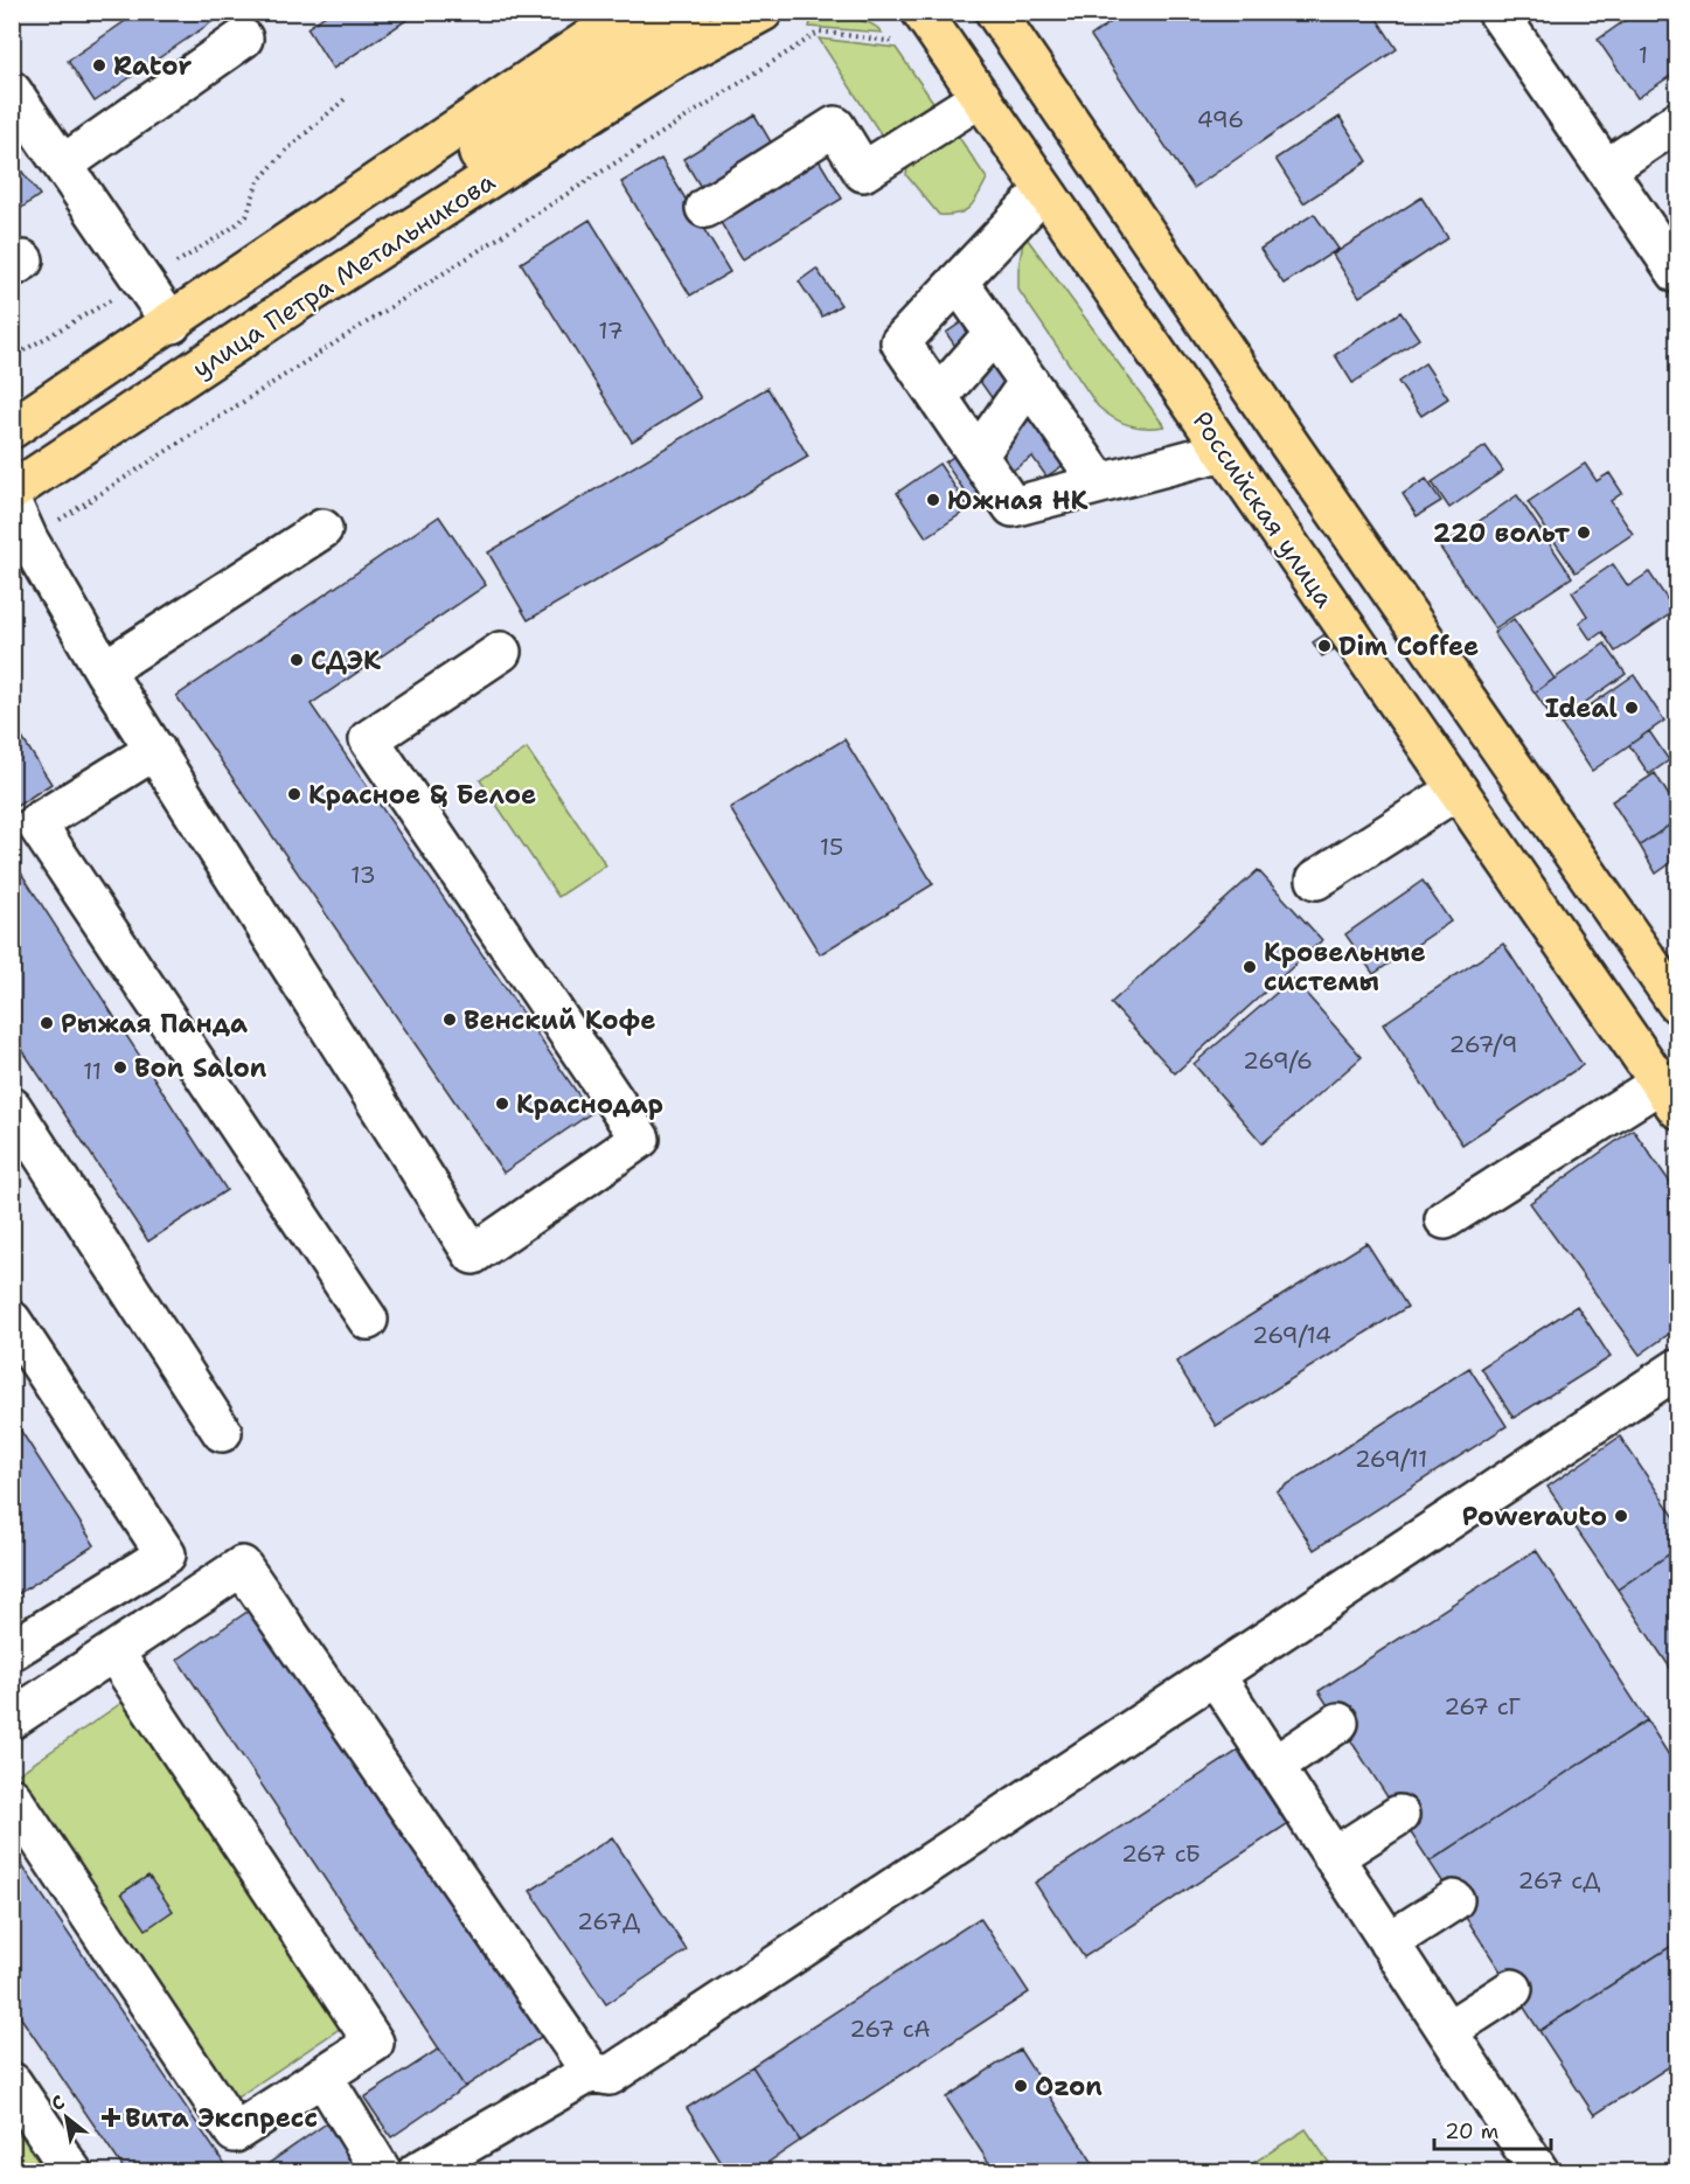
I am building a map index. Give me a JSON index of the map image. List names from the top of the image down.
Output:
{
  "streets": {
    "main road": ["улица Петра Метальникова", "Российская улица"]
  },
  "places": {
    "other": [
      "Rator",
      "Южная НК",
      "220 вольт",
      "Dim Coffee",
      "СДЭК",
      "Ideal",
      "Красное & Белое",
      "Кровельные системы",
      "Венский Кофе",
      "Рыжая Панда",
      "Bon Salon",
      "Краснодар",
      "Powerauto",
      "Ozon"
    ],
    "health": ["Вита Экспресс"]
  },
  "house_numbers": [
    "1",
    "496",
    "17",
    "15",
    "13",
    "267/9",
    "269/6",
    "11",
    "269/14",
    "269/11",
    "267 сГ",
    "267 сБ",
    "267 сД",
    "267Д",
    "267 сА"
  ],
  "scale_bar": "20 m",
  "north": "top left"
}
